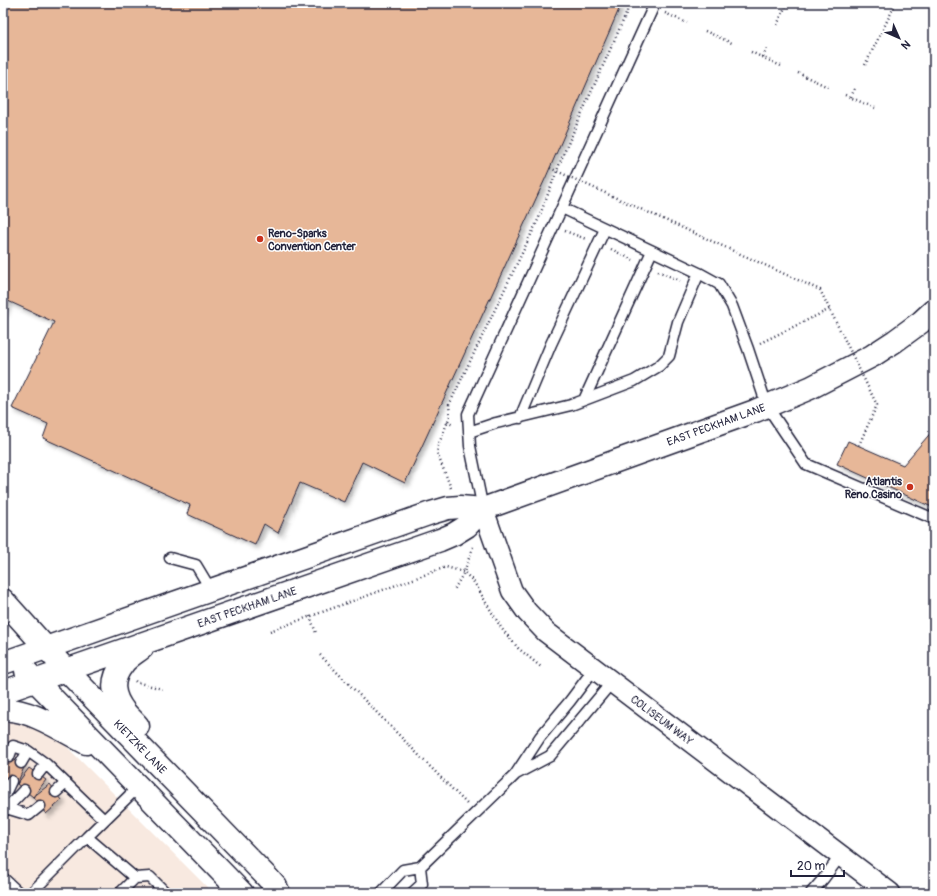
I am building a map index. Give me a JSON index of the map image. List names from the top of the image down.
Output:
{
  "streets": {
    "street": ["EAST PECKHAM LANE", "COLISEUM WAY", "KIETZKE LANE"]
  },
  "crossings": [
    ["EAST PECKHAM LANE", "COLISEUM WAY"],
    ["EAST PECKHAM LANE", "KIETZKE LANE"]
  ],
  "places": ["Reno-Sparks Convention Center", "Atlantis Reno Casino"],
  "scale_bar": "20 m",
  "north": "bottom right"
}
